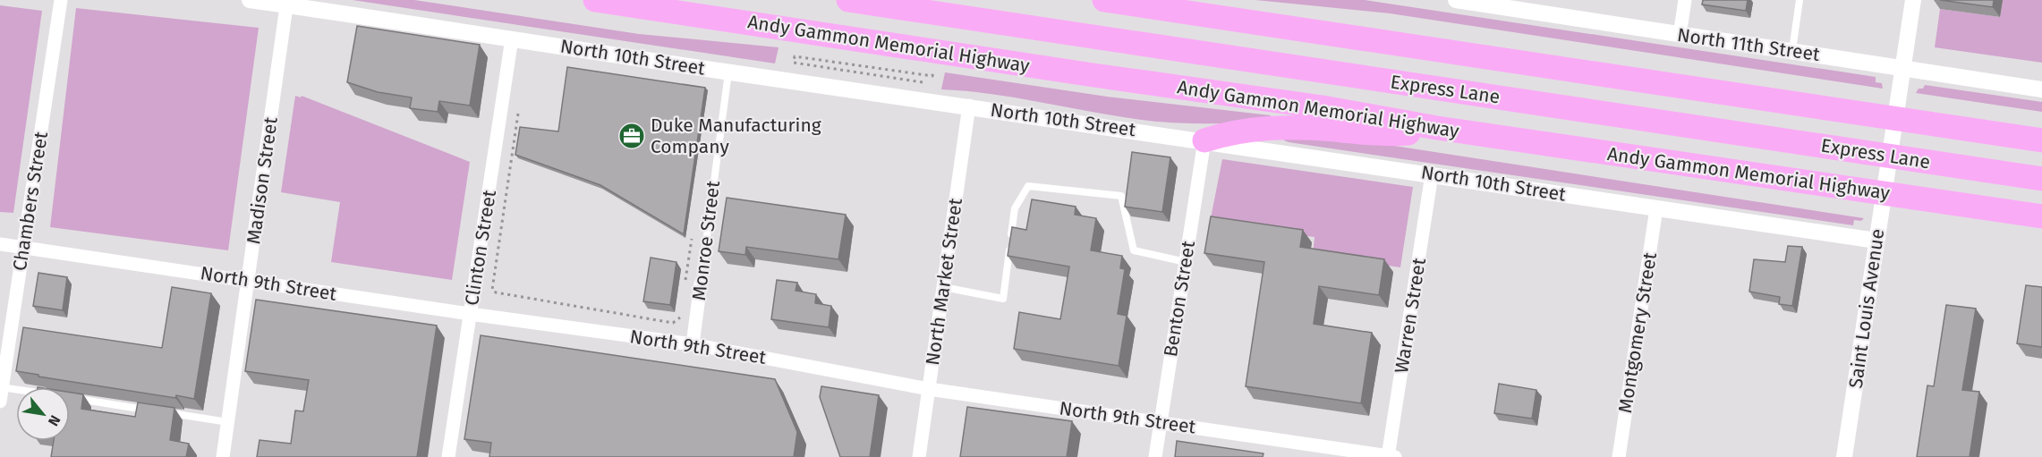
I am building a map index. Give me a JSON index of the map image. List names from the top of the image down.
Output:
{
  "streets": {
    "highway": ["Andy Gammon Memorial Highway", "Express Lane"],
    "street": [
      "North 11th Street",
      "North 10th Street",
      "Madison Street",
      "Chambers Street",
      "Monroe Street",
      "Clinton Street",
      "North Market Street",
      "North 9th Street",
      "Benton Street",
      "Saint Louis Avenue",
      "Warren Street",
      "Montgomery Street"
    ]
  },
  "crossings": [
    ["North 11th Street", "Saint Louis Avenue"],
    ["North 10th Street", "Madison Street"],
    ["North 10th Street", "Monroe Street"],
    ["North 10th Street", "Clinton Street"],
    ["North 10th Street", "North Market Street"],
    ["North 10th Street", "Benton Street"],
    ["North 10th Street", "Saint Louis Avenue"],
    ["North 10th Street", "Warren Street"],
    ["North 10th Street", "Montgomery Street"],
    ["Madison Street", "North 9th Street"],
    ["Chambers Street", "North 9th Street"],
    ["Monroe Street", "North 9th Street"],
    ["Clinton Street", "North 9th Street"],
    ["North Market Street", "North 9th Street"],
    ["North 9th Street", "Benton Street"],
    ["North 9th Street", "Warren Street"]
  ],
  "places": {
    "office": ["Duke Manufacturing Company"]
  },
  "north": "bottom right"
}
